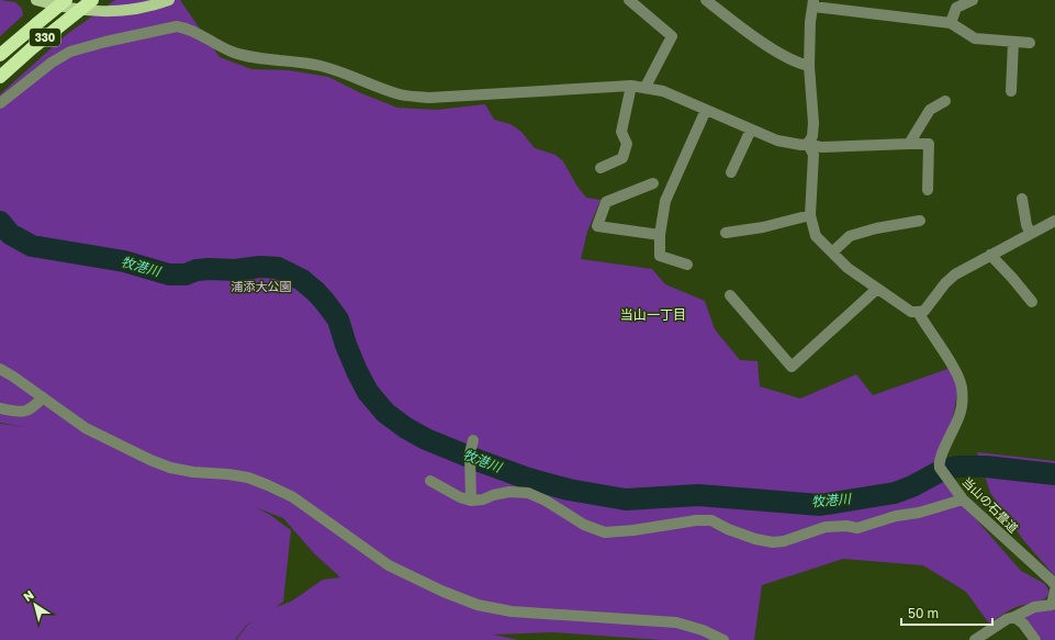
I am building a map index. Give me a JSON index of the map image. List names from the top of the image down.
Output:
{
  "streets": {
    "highway": ["330"],
    "street": ["当山の石畳道"]
  },
  "districts": ["当山一丁目"],
  "water": ["牧港川"],
  "parks": ["浦添大公園"],
  "scale_bar": "50 m",
  "north": "top left"
}
